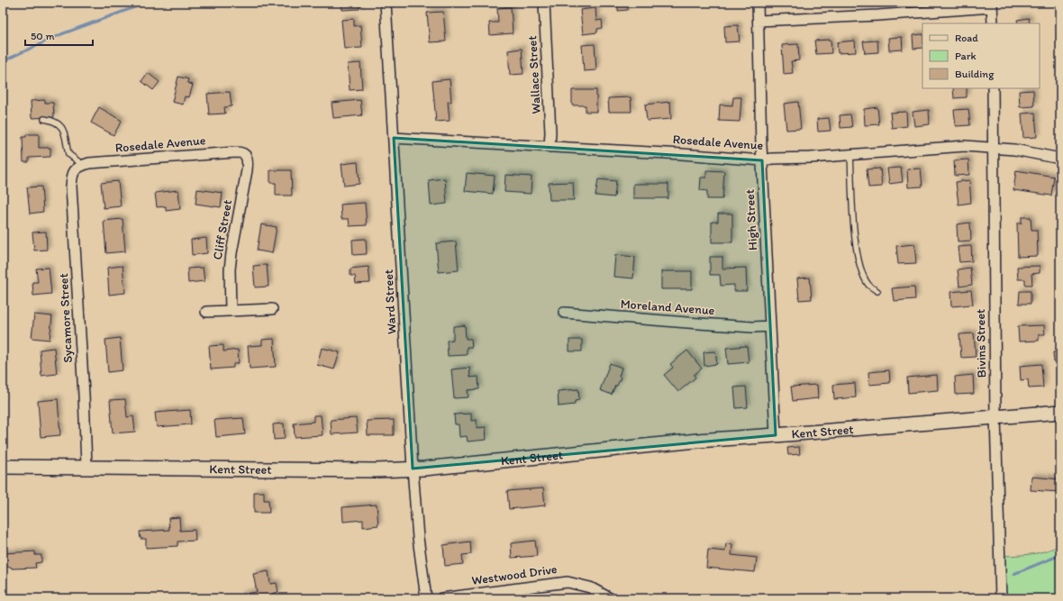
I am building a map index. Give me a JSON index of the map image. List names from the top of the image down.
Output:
{
  "streets": {
    "street": [
      "Wallace Street",
      "Rosedale Avenue",
      "High Street",
      "Cliff Street",
      "Ward Street",
      "Moreland Avenue",
      "Sycamore Street",
      "Bivins Street",
      "Kent Street",
      "Westwood Drive"
    ]
  },
  "crossings": [
    ["Wallace Street", "Rosedale Avenue"],
    ["Rosedale Avenue", "High Street"],
    ["Rosedale Avenue", "Cliff Street"],
    ["Rosedale Avenue", "Ward Street"],
    ["Rosedale Avenue", "Sycamore Street"],
    ["Rosedale Avenue", "Bivins Street"],
    ["High Street", "Moreland Avenue"],
    ["High Street", "Kent Street"],
    ["Ward Street", "Kent Street"],
    ["Sycamore Street", "Kent Street"],
    ["Bivins Street", "Kent Street"]
  ],
  "legend": ["Road", "Park", "Building"],
  "scale_bar": "50 m"
}
